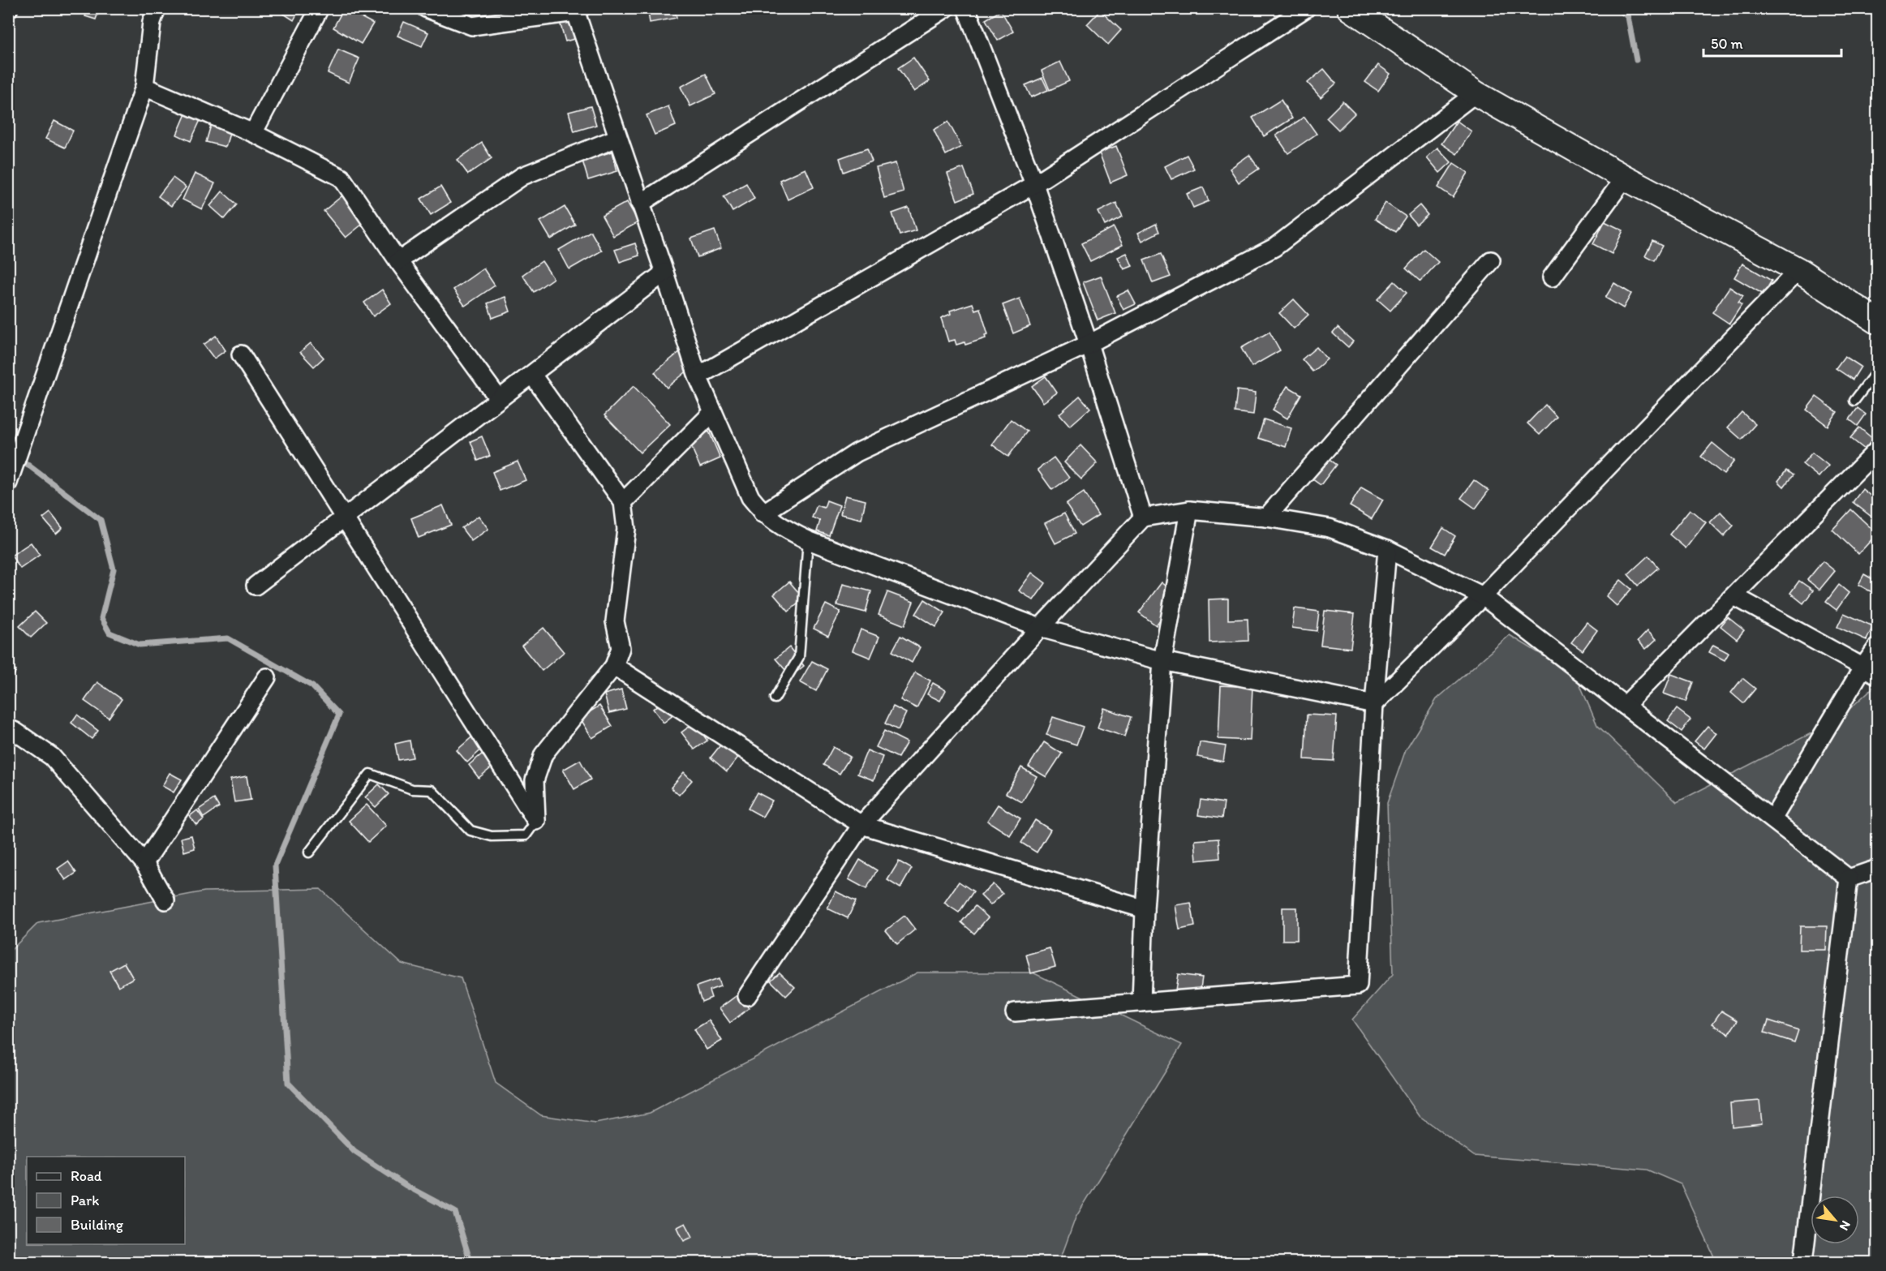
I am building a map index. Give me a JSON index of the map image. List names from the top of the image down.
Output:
{
  "legend": ["Road", "Park", "Building"],
  "scale_bar": "50 m",
  "north": "bottom right"
}
